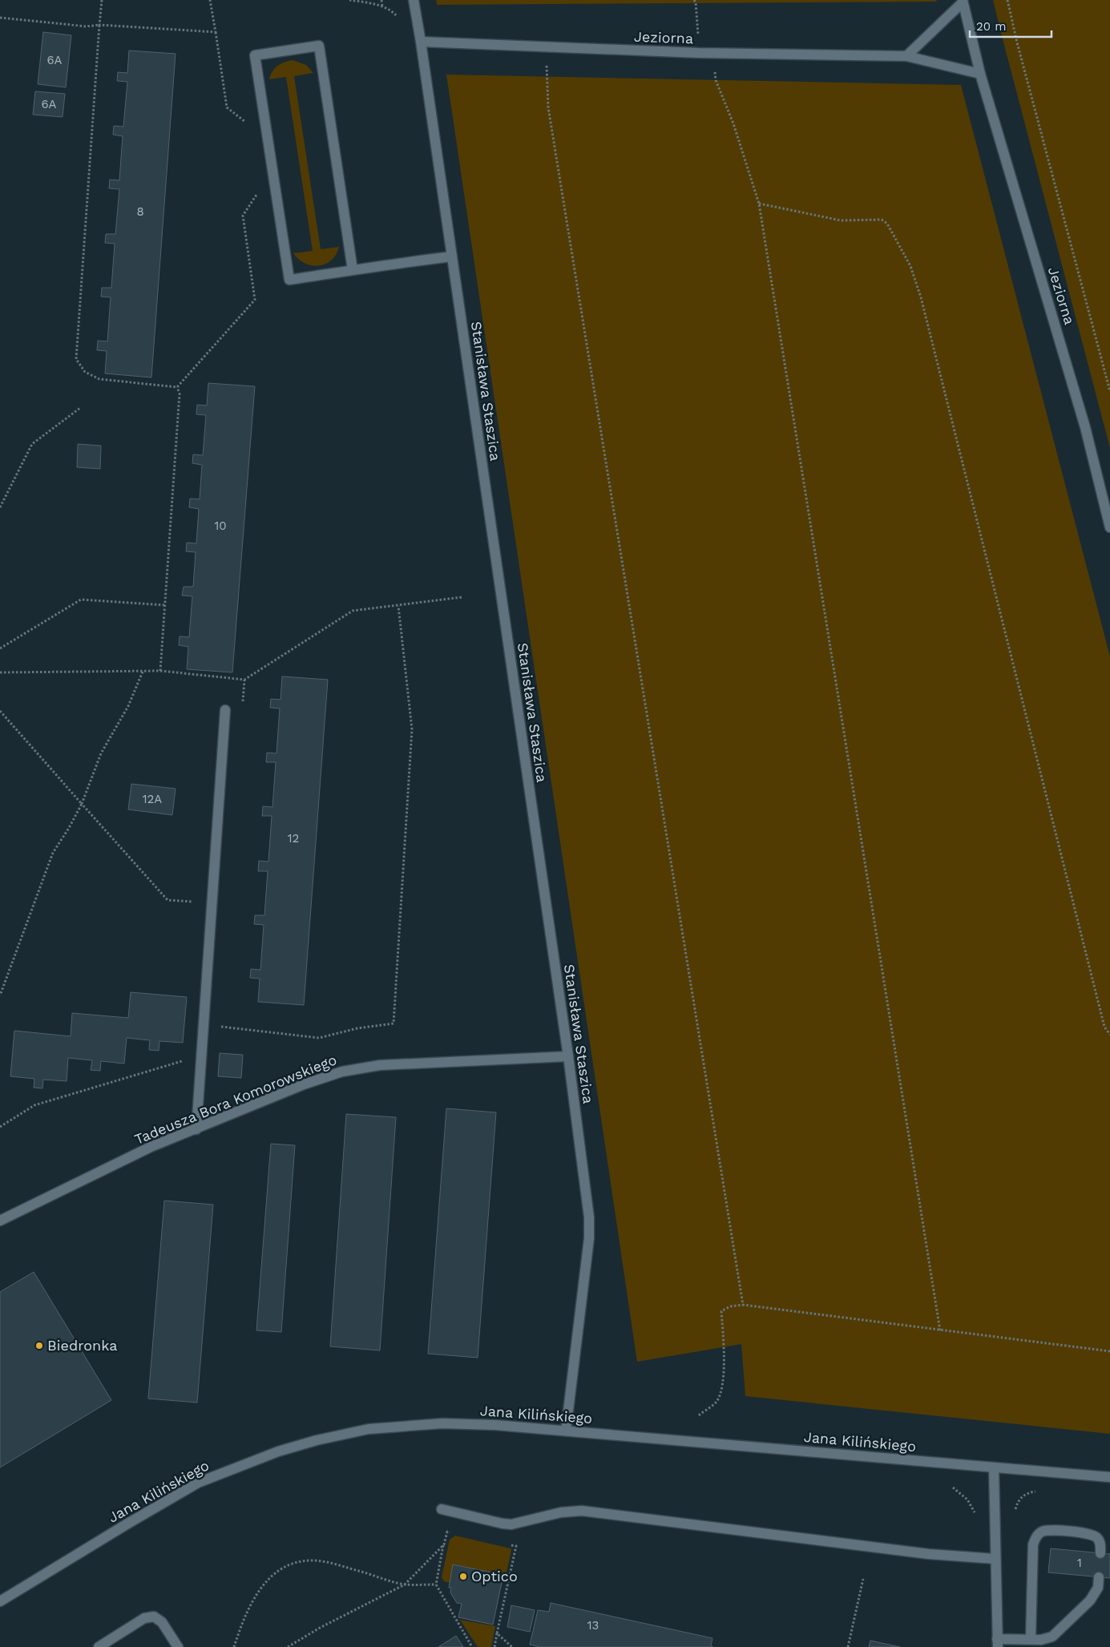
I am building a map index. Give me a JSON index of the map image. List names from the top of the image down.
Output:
{
  "streets": {
    "street": [
      "Jeziorna",
      "Stanisława Staszica",
      "Tadeusza Bora Komorowskiego",
      "Jana Kilińskiego"
    ]
  },
  "crossings": [
    ["Jeziorna", "Stanisława Staszica"],
    ["Stanisława Staszica", "Tadeusza Bora Komorowskiego"],
    ["Stanisława Staszica", "Jana Kilińskiego"]
  ],
  "places": ["Biedronka", "Optico"],
  "house_numbers": [
    "6A",
    "6A",
    "8",
    "10",
    "12A",
    "12",
    "1",
    "13"
  ],
  "scale_bar": "20 m"
}
